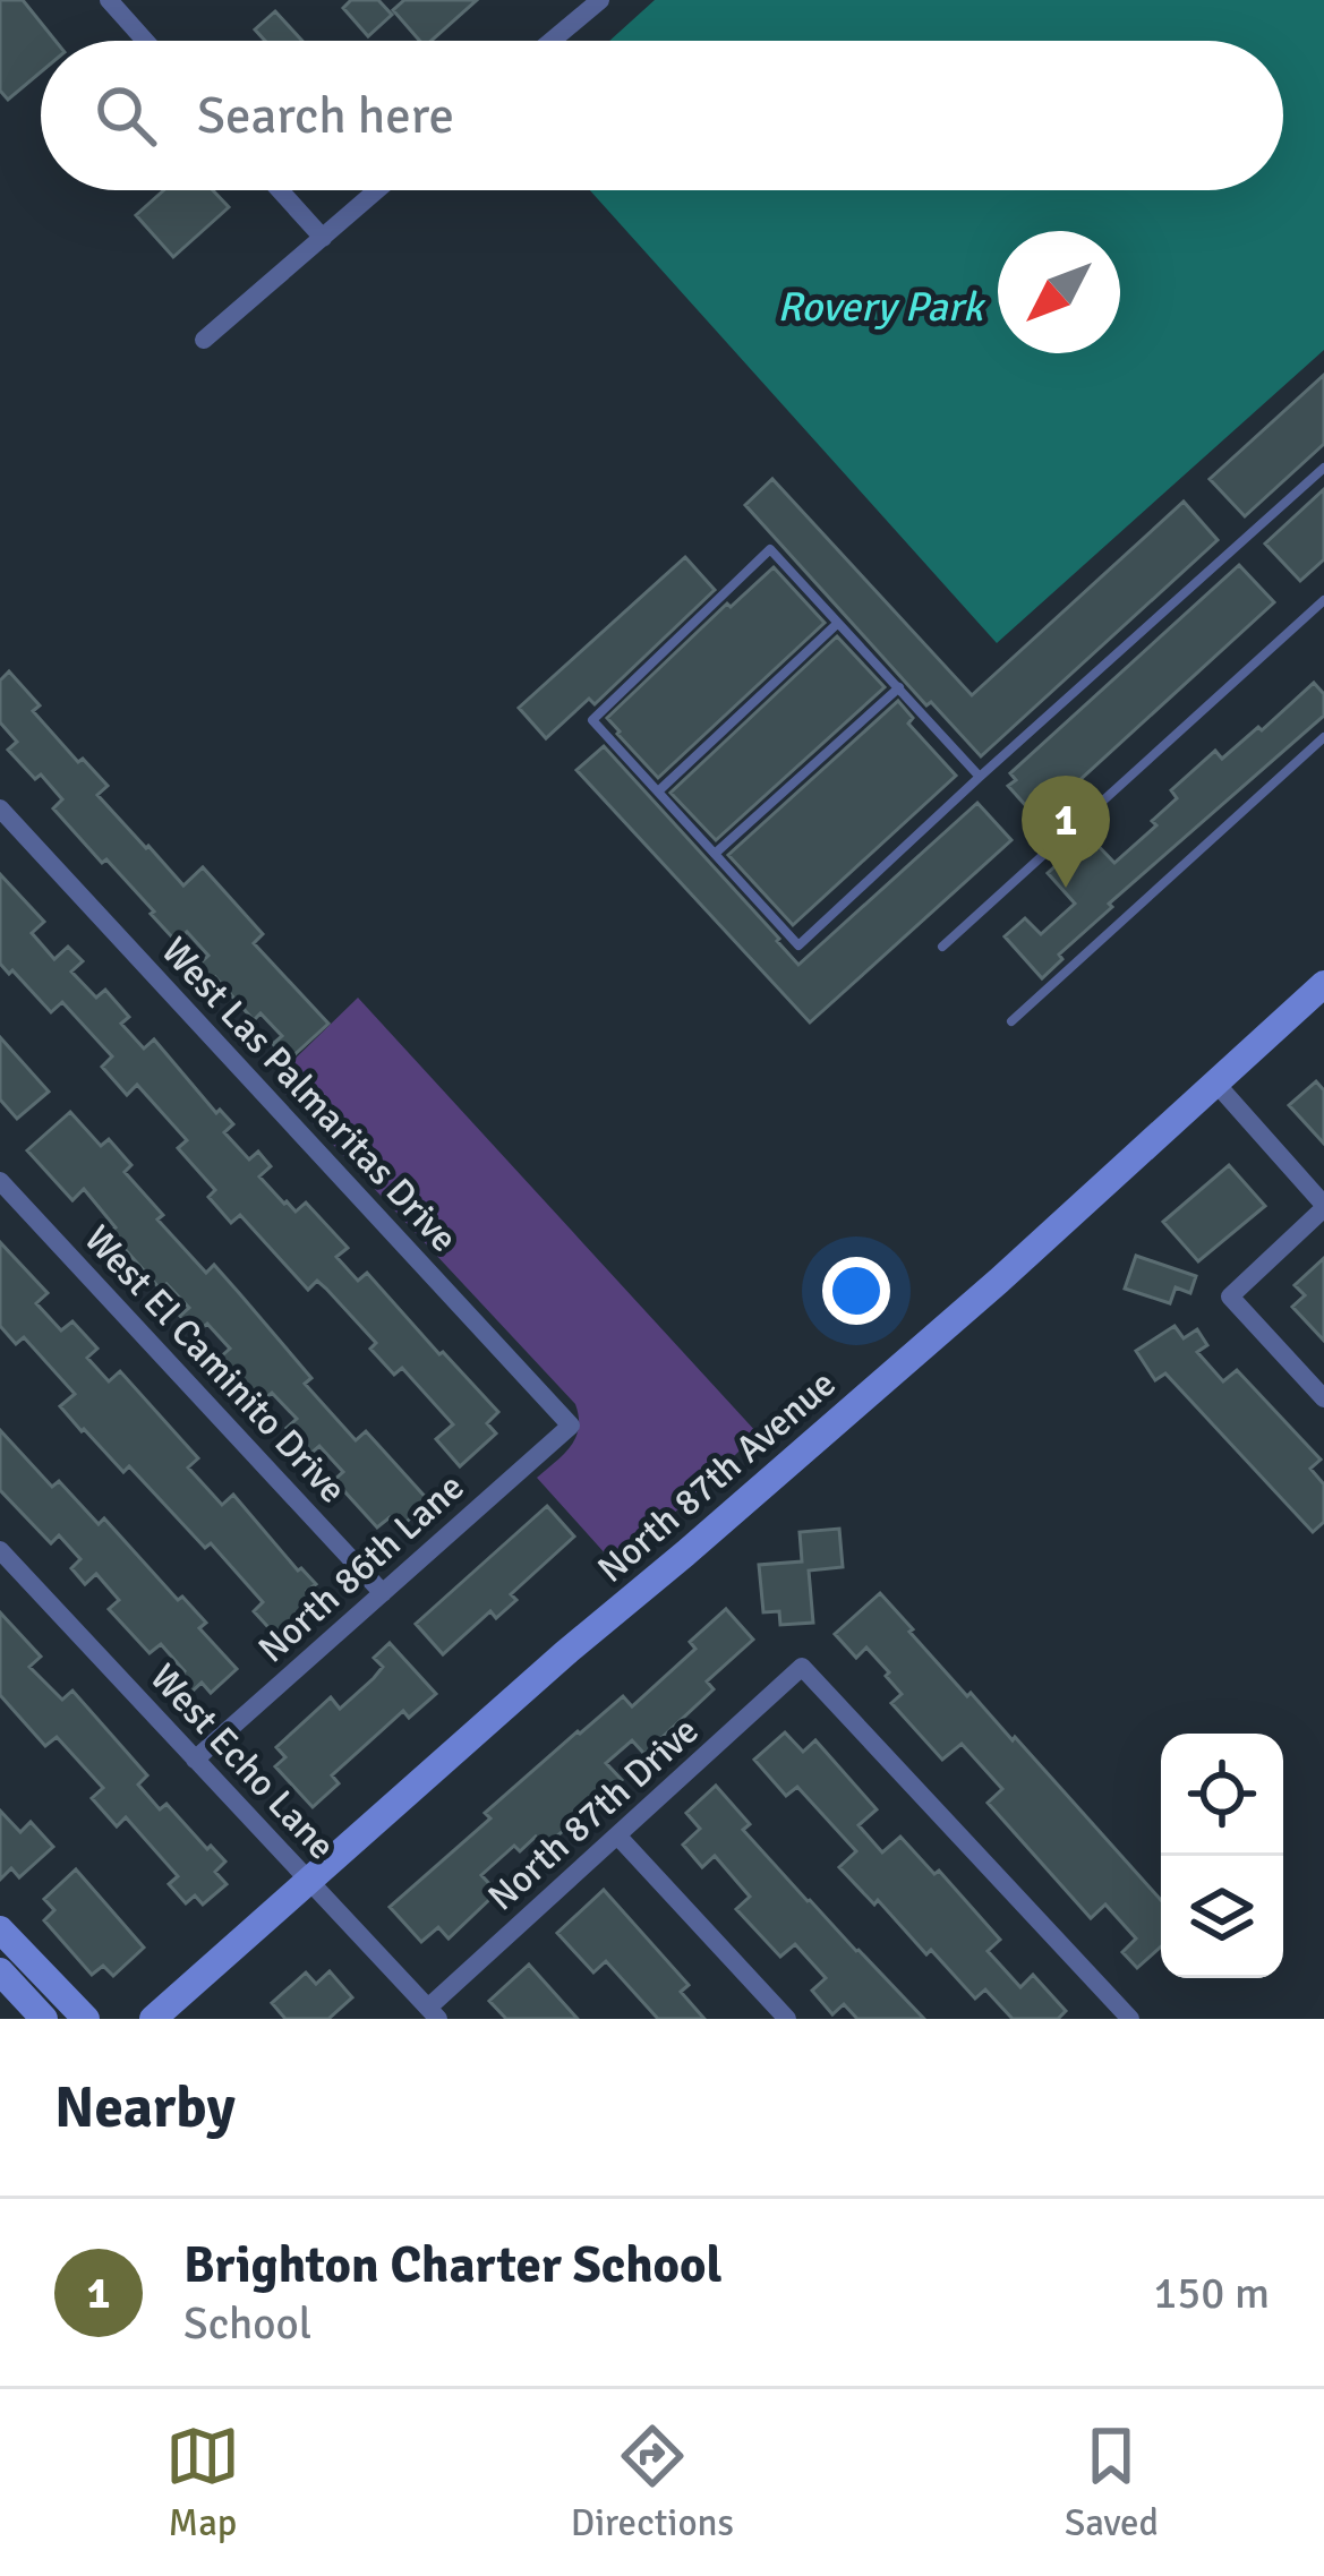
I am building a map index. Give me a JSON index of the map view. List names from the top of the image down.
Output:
{
  "streets": {
    "street": [
      "West Las Palmaritas Drive",
      "West El Caminito Drive",
      "North 87th Avenue",
      "North 86th Lane",
      "West Echo Lane",
      "North 87th Drive"
    ]
  },
  "crossings": [
    ["West Las Palmaritas Drive", "North 86th Lane"],
    ["West El Caminito Drive", "North 86th Lane"],
    ["North 87th Avenue", "West Echo Lane"],
    ["North 86th Lane", "West Echo Lane"],
    ["West Echo Lane", "North 87th Drive"]
  ],
  "water": ["Rovery Park"],
  "north": "bottom left",
  "page": {
    "search": "Search here",
    "pins": "1",
    "heading": "Nearby",
    "list": [
      {
        "mark": "1",
        "name": "Brighton Charter School",
        "note": "School",
        "value": "150 m"
      }
    ],
    "nav": ["Map", "Directions", "Saved"]
  }
}
